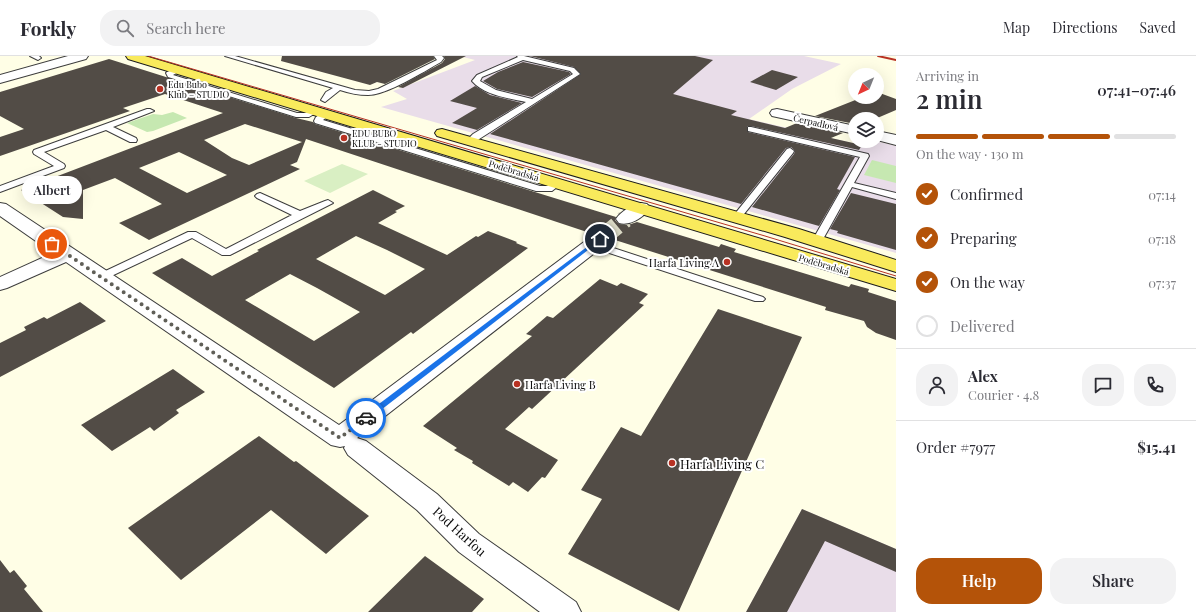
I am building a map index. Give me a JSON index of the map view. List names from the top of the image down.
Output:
{
  "streets": {
    "main road": ["Poděbradská"],
    "street": ["Čerpadlová", "Pod Harfou"]
  },
  "places": [
    "Edu Bubo Klub – STUDIO",
    "EDU BUBO KLUB - STUDIO",
    "Albert",
    "Harfa Living A",
    "Harfa Living B",
    "Harfa Living C"
  ],
  "north": "bottom left",
  "page": {
    "header": "Forkly",
    "search": "Search here",
    "nav": ["Map", "Directions", "Saved"],
    "heading": ["2 min", "Arriving in", "07:41–07:46"],
    "panel": [
      "Alex",
      "Courier · 4.8",
      "Order #7977",
      "$15.41"
    ],
    "bar": "On the way · 130 m",
    "list": [
      ["Confirmed", "07:14"],
      ["Preparing", "07:18"],
      ["On the way", "07:37"],
      "Delivered"
    ],
    "bubble": "Albert",
    "buttons": ["Help", "Share"]
  }
}
